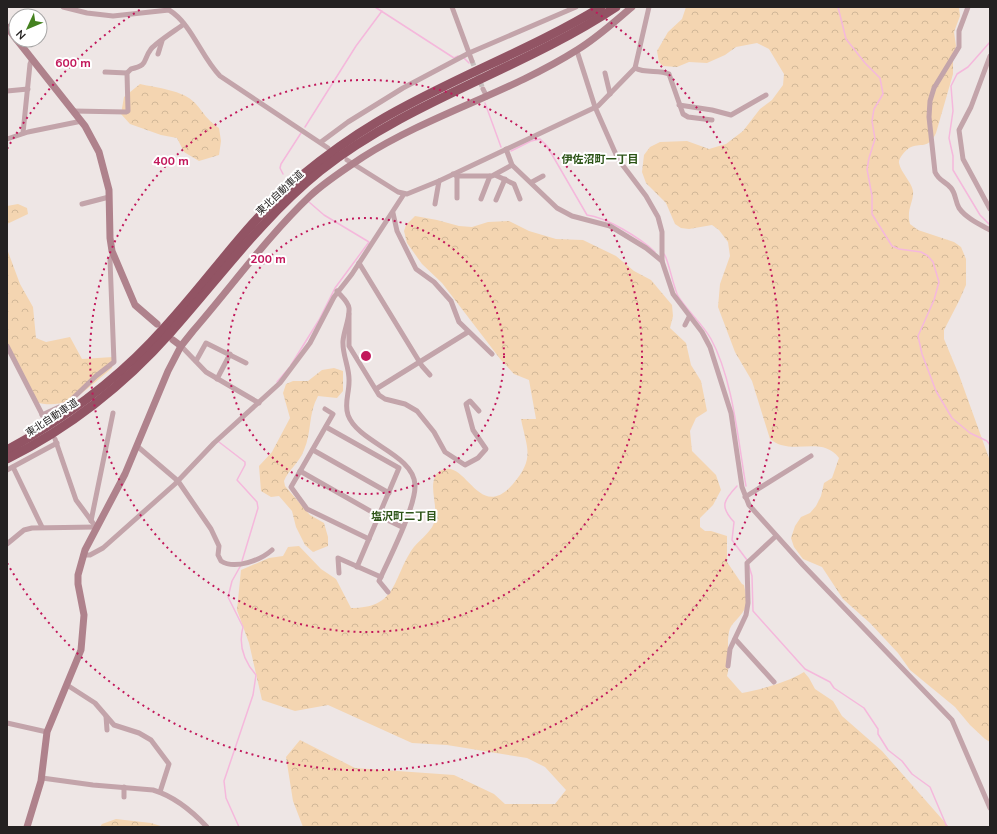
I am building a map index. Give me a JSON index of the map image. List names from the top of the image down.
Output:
{
  "streets": {
    "highway": ["東北自動車道"]
  },
  "districts": ["伊佐沼町一丁目", "塩沢町二丁目"],
  "north": "bottom left",
  "rings": ["600 m", "400 m", "200 m"]
}
